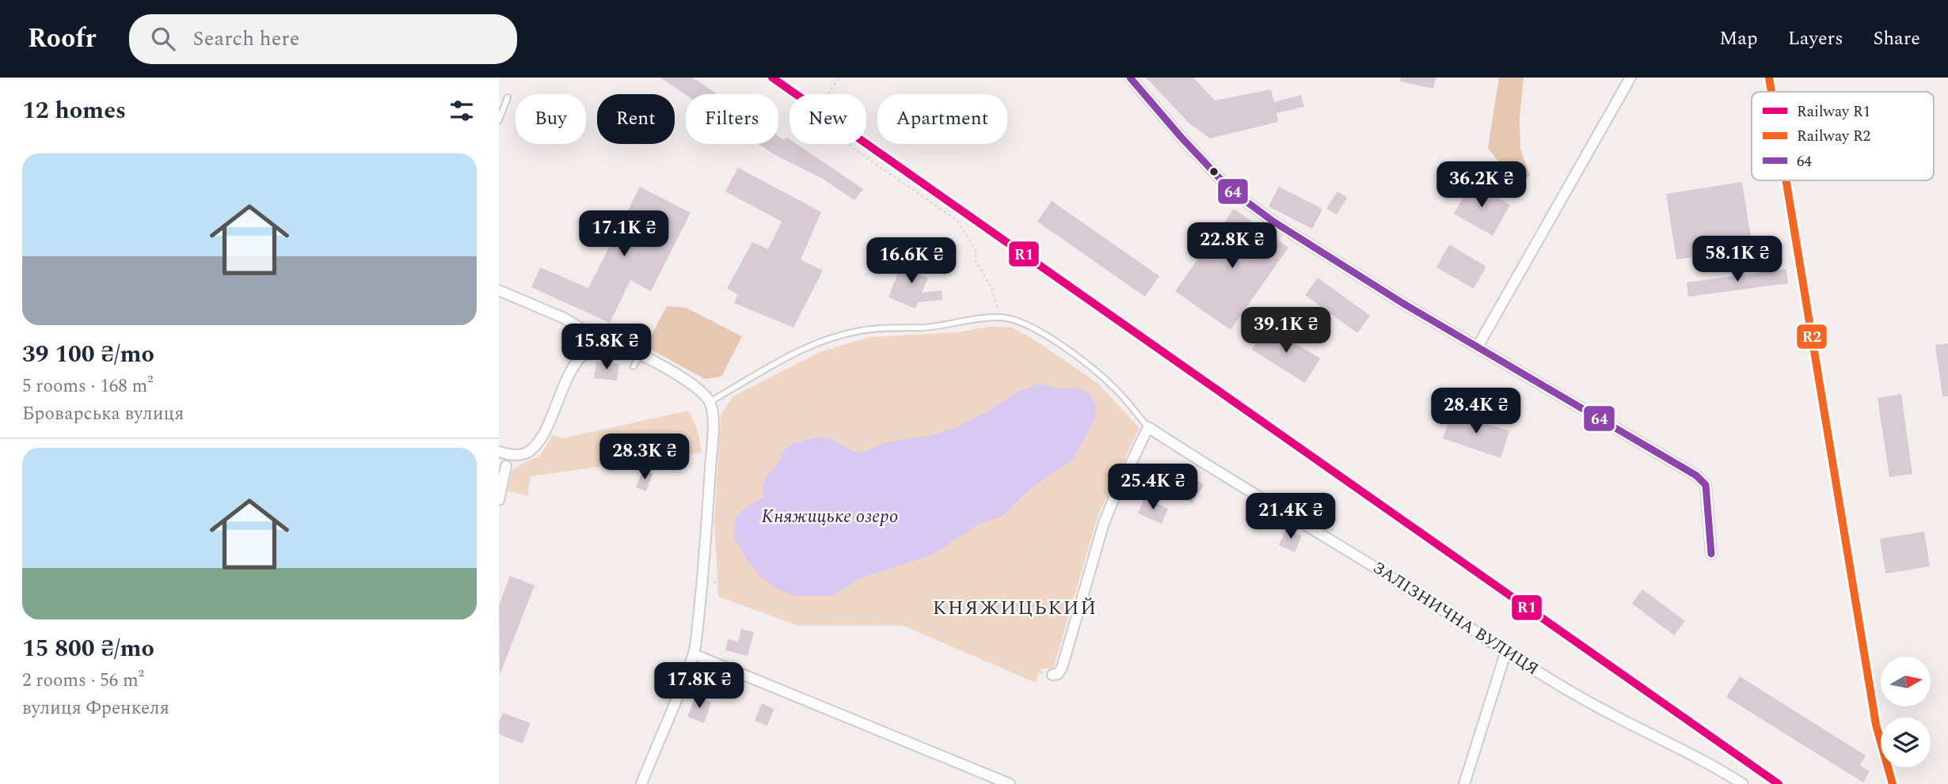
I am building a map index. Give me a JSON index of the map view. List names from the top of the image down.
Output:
{
  "streets": {
    "street": ["ЗАЛІЗНИЧНА ВУЛИЦЯ"]
  },
  "districts": ["КНЯЖИЦЬКИЙ"],
  "water": ["Княжицьке озеро"],
  "lines": ["rail line R1", "rail line R2", "transit line 64"],
  "legend": ["Railway R1", "Railway R2", "64"],
  "north": "right",
  "page": {
    "header": "Roofr",
    "search": "Search here",
    "nav": ["Map", "Layers", "Share"],
    "heading": "12 homes",
    "chip": [
      "Buy",
      "Rent",
      "Filters",
      "New",
      "Apartment"
    ],
    "list": [
      {
        "name": "39 100 ₴/mo",
        "note": "5 rooms · 168 m² · Броварська вулиця"
      },
      {
        "name": "15 800 ₴/mo",
        "note": "2 rooms · 56 m² · вулиця Френкеля"
      }
    ],
    "price": [
      "36.2K ₴",
      "17.1K ₴",
      "22.8K ₴",
      "58.1K ₴",
      "16.6K ₴",
      "39.1K ₴",
      "15.8K ₴",
      "28.4K ₴",
      "28.3K ₴",
      "25.4K ₴",
      "21.4K ₴",
      "17.8K ₴"
    ]
  }
}
